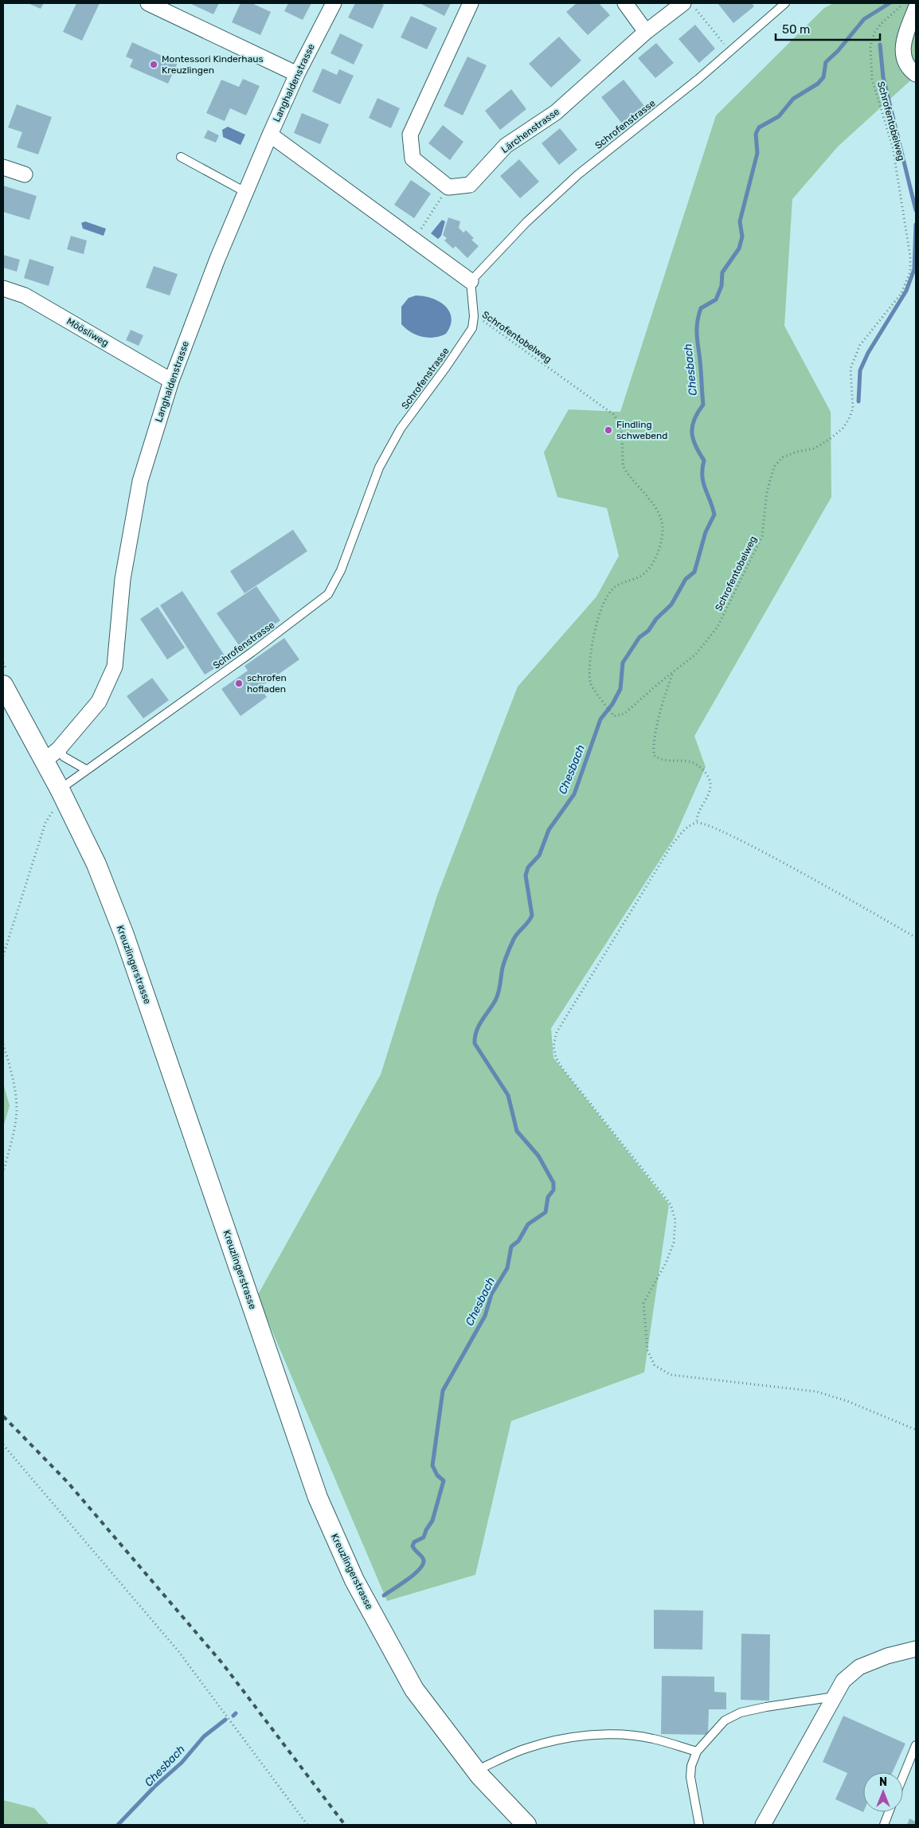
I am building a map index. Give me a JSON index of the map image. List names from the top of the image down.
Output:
{
  "streets": {
    "street": [
      "Langhaldenstrasse",
      "Lärchenstrasse",
      "Möösliweg",
      "Kreuzlingerstrasse"
    ],
    "lane": ["Schrofenstrasse"],
    "path": ["Schrofentobelweg"]
  },
  "crossings": [
    ["Langhaldenstrasse", "Möösliweg"],
    ["Langhaldenstrasse", "Kreuzlingerstrasse"],
    ["Schrofentobelweg", "Schrofenstrasse"],
    ["Schrofenstrasse", "Kreuzlingerstrasse"]
  ],
  "water": ["Chesbach"],
  "places": ["Montessori Kinderhaus Kreuzlingen", "Findling schwebend", "schrofen hofladen"],
  "scale_bar": "50 m",
  "north": "top"
}
